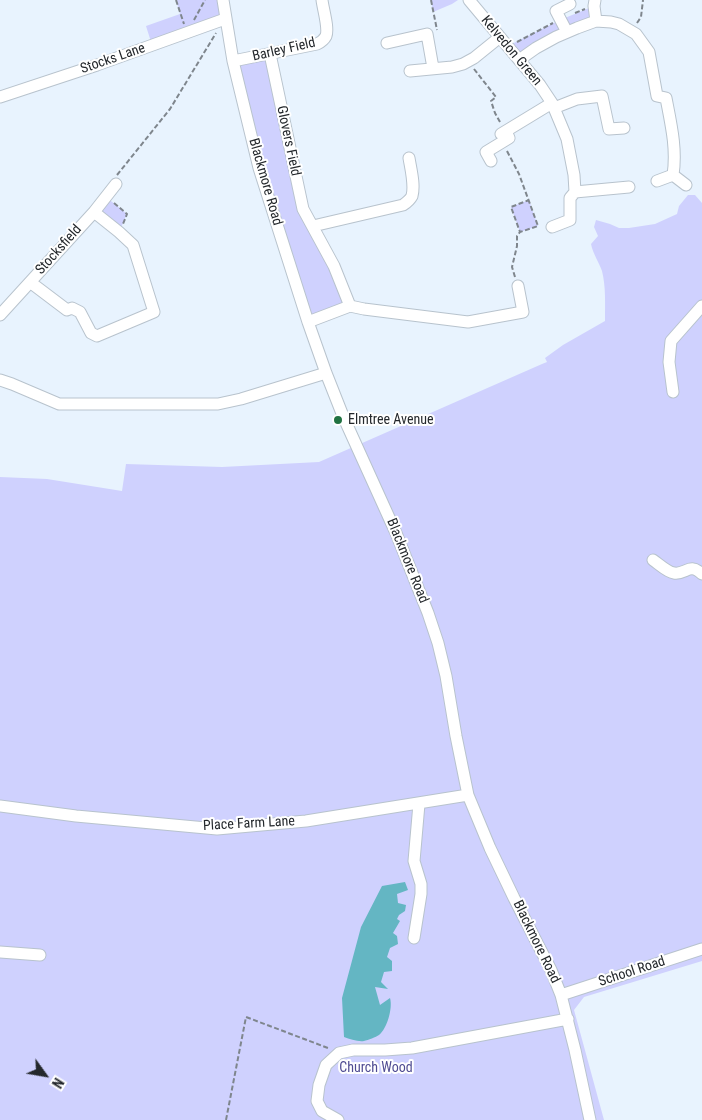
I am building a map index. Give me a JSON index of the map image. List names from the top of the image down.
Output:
{
  "streets": {
    "street": [
      "Barley Field",
      "Kelvedon Green",
      "Stocks Lane",
      "Glovers Field",
      "Blackmore Road",
      "Stocksfield",
      "Place Farm Lane",
      "School Road"
    ]
  },
  "crossings": [
    ["Barley Field", "Glovers Field"],
    ["Barley Field", "Blackmore Road"],
    ["Stocks Lane", "Blackmore Road"],
    ["Blackmore Road", "Place Farm Lane"],
    ["Blackmore Road", "School Road"]
  ],
  "parks": ["Church Wood"],
  "places": ["Elmtree Avenue"],
  "north": "bottom right"
}
